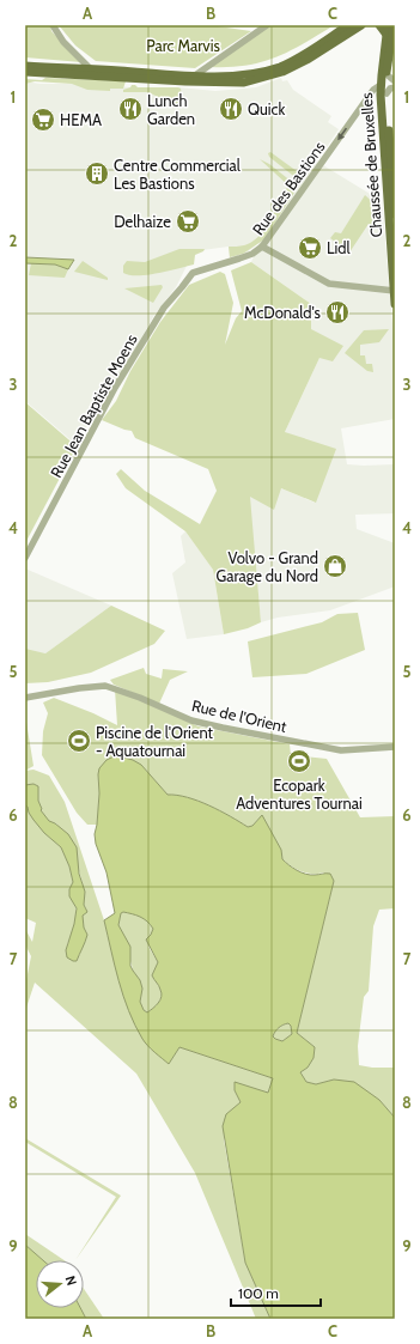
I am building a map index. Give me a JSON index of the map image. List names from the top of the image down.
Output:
{
  "streets": {
    "main road": ["Chaussée de Bruxelles"],
    "street": ["Rue des Bastions", "Rue Jean Baptiste Moens", "Rue de l'Orient"]
  },
  "crossings": [
    ["Chaussée de Bruxelles", "Rue des Bastions"],
    ["Rue des Bastions", "Rue Jean Baptiste Moens"]
  ],
  "one_way": ["Rue des Bastions"],
  "parks": ["Parc Marvis"],
  "places": {
    "restaurant": ["Lunch Garden", "Quick", "McDonald's"],
    "supermarket": ["HEMA", "Delhaize", "Lidl"],
    "building": ["Centre Commercial Les Bastions"],
    "shop": ["Volvo - Grand Garage du Nord"],
    "sports": ["Piscine de l'Orient - Aquatournai", "Ecopark Adventures Tournai"]
  },
  "scale_bar": "100 m",
  "north": "right",
  "grid": {
    "columns": ["A", "B", "C"],
    "rows": [
      "1",
      "2",
      "3",
      "4",
      "5",
      "6",
      "7",
      "8",
      "9"
    ]
  }
}
